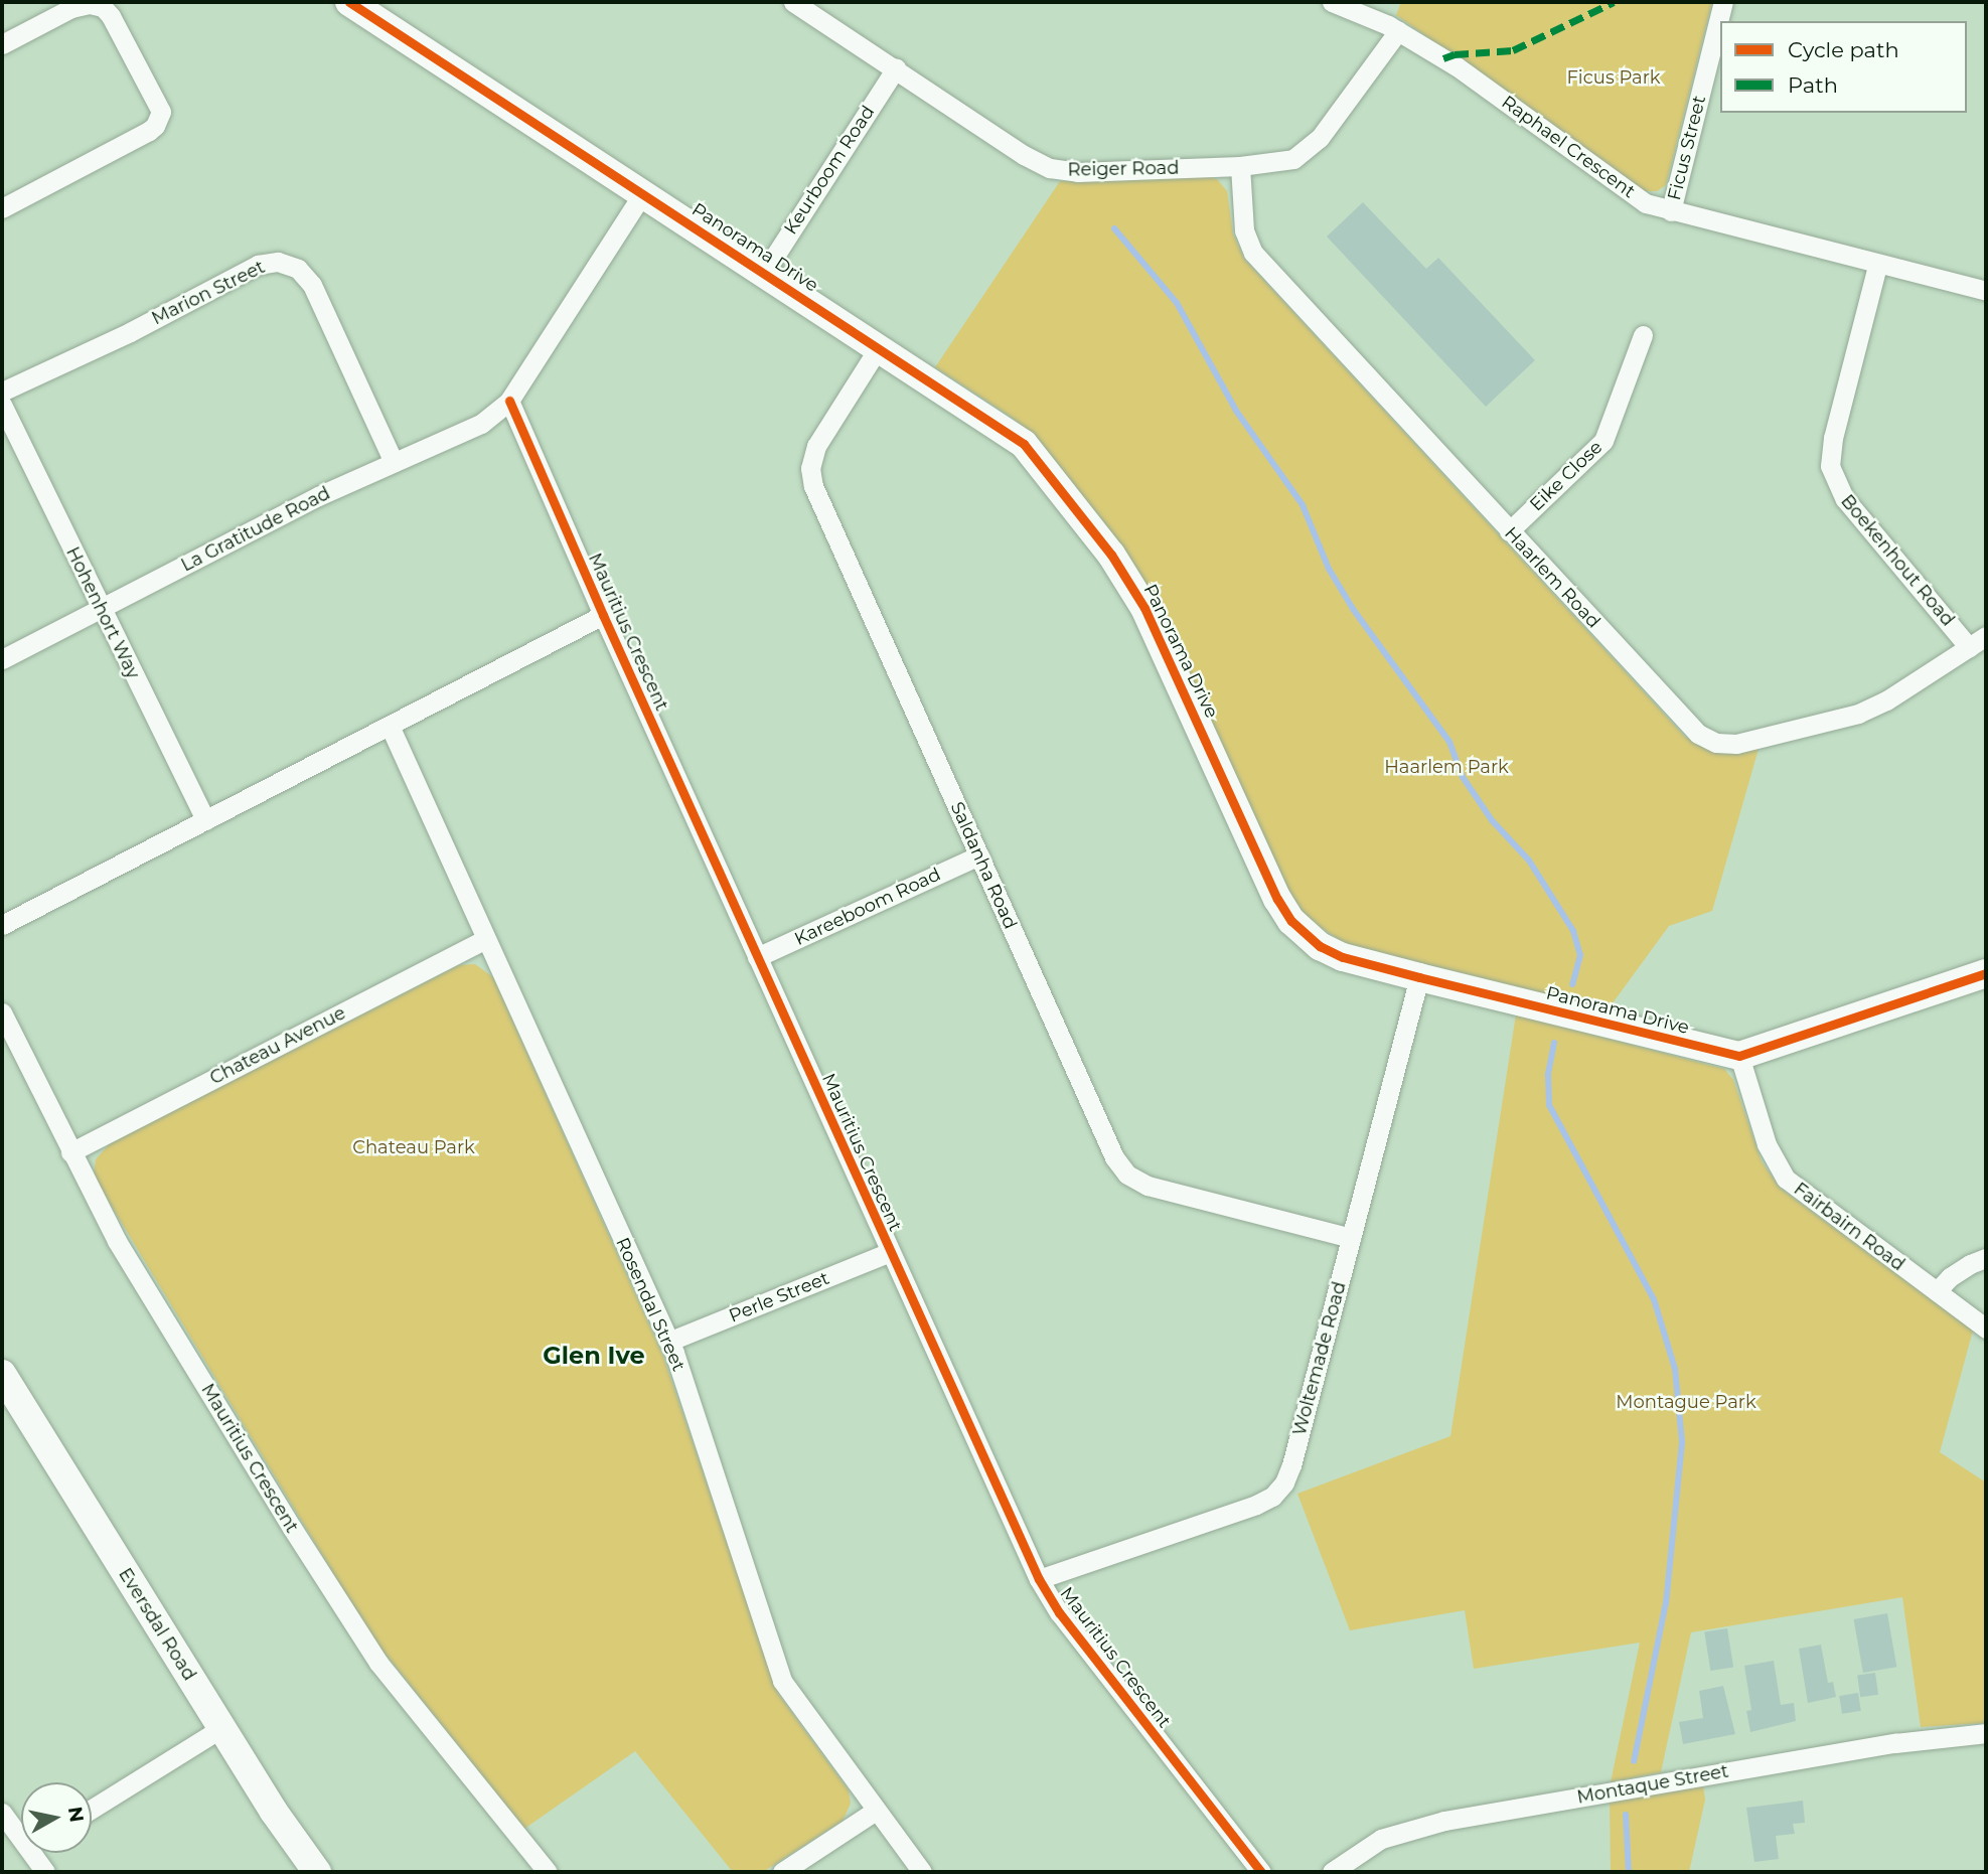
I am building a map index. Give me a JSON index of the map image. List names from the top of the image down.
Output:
{
  "streets": {
    "street": [
      "Raphael Crescent",
      "Ficus Street",
      "Reiger Road",
      "Keurboom Road",
      "Panorama Drive",
      "Marion Street",
      "Eike Close",
      "La Gratitude Road",
      "Boekenhout Road",
      "Haarlem Road",
      "Hohenhort Way",
      "Mauritius Crescent",
      "Saldanha Road",
      "Kareeboom Road",
      "Chateau Avenue",
      "Fairbairn Road",
      "Perle Street",
      "Rosendal Street",
      "Woltemade Road",
      "Eversdal Road",
      "Montaque Street"
    ]
  },
  "crossings": [
    ["Raphael Crescent", "Ficus Street"],
    ["Raphael Crescent", "Reiger Road"],
    ["Raphael Crescent", "Boekenhout Road"],
    ["Reiger Road", "Keurboom Road"],
    ["Reiger Road", "Haarlem Road"],
    ["Keurboom Road", "Panorama Drive"],
    ["Panorama Drive", "Saldanha Road"],
    ["Panorama Drive", "Fairbairn Road"],
    ["Panorama Drive", "Woltemade Road"],
    ["Marion Street", "La Gratitude Road"],
    ["Eike Close", "Haarlem Road"],
    ["La Gratitude Road", "Hohenhort Way"],
    ["La Gratitude Road", "Mauritius Crescent"],
    ["Boekenhout Road", "Haarlem Road"],
    ["Hohenhort Way", "Mauritius Crescent"],
    ["Mauritius Crescent", "Kareeboom Road"],
    ["Mauritius Crescent", "Chateau Avenue"],
    ["Mauritius Crescent", "Perle Street"],
    ["Mauritius Crescent", "Rosendal Street"],
    ["Mauritius Crescent", "Woltemade Road"],
    ["Saldanha Road", "Kareeboom Road"],
    ["Saldanha Road", "Woltemade Road"],
    ["Chateau Avenue", "Rosendal Street"],
    ["Perle Street", "Rosendal Street"]
  ],
  "districts": ["Glen Ive"],
  "parks": [
    "Ficus Park",
    "Haarlem Park",
    "Chateau Park",
    "Montague Park"
  ],
  "legend": ["Cycle path", "Path"],
  "north": "right"
}
